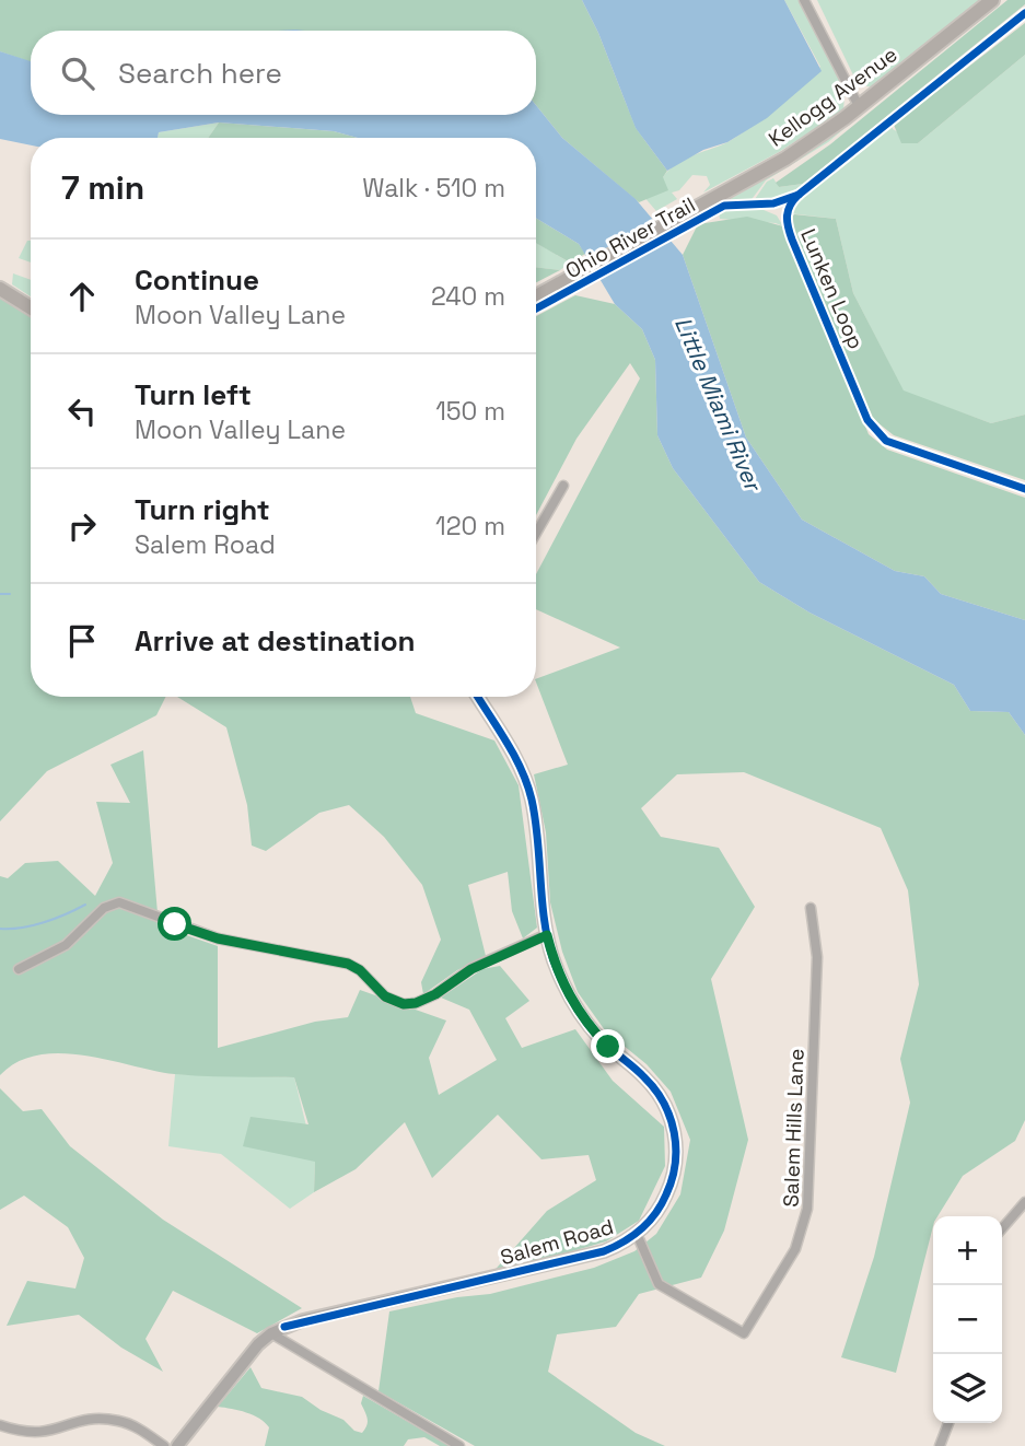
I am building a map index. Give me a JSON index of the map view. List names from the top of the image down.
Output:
{
  "streets": {
    "main road": ["Kellogg Avenue"],
    "street": ["Salem Hills Lane", "Salem Road"],
    "cycle path": ["Ohio River Trail", "Lunken Loop"]
  },
  "crossings": [
    ["Salem Hills Lane", "Salem Road"]
  ],
  "water": ["Little Miami River"],
  "page": {
    "search": "Search here",
    "heading": ["7 min", "Walk · 510 m"],
    "list": [
      ["Continue", "Moon Valley Lane", "240 m"],
      ["Turn left", "Moon Valley Lane", "150 m"],
      ["Turn right", "Salem Road", "120 m"],
      "Arrive at destination"
    ],
    "map_buttons": ["+", "−"]
  }
}
